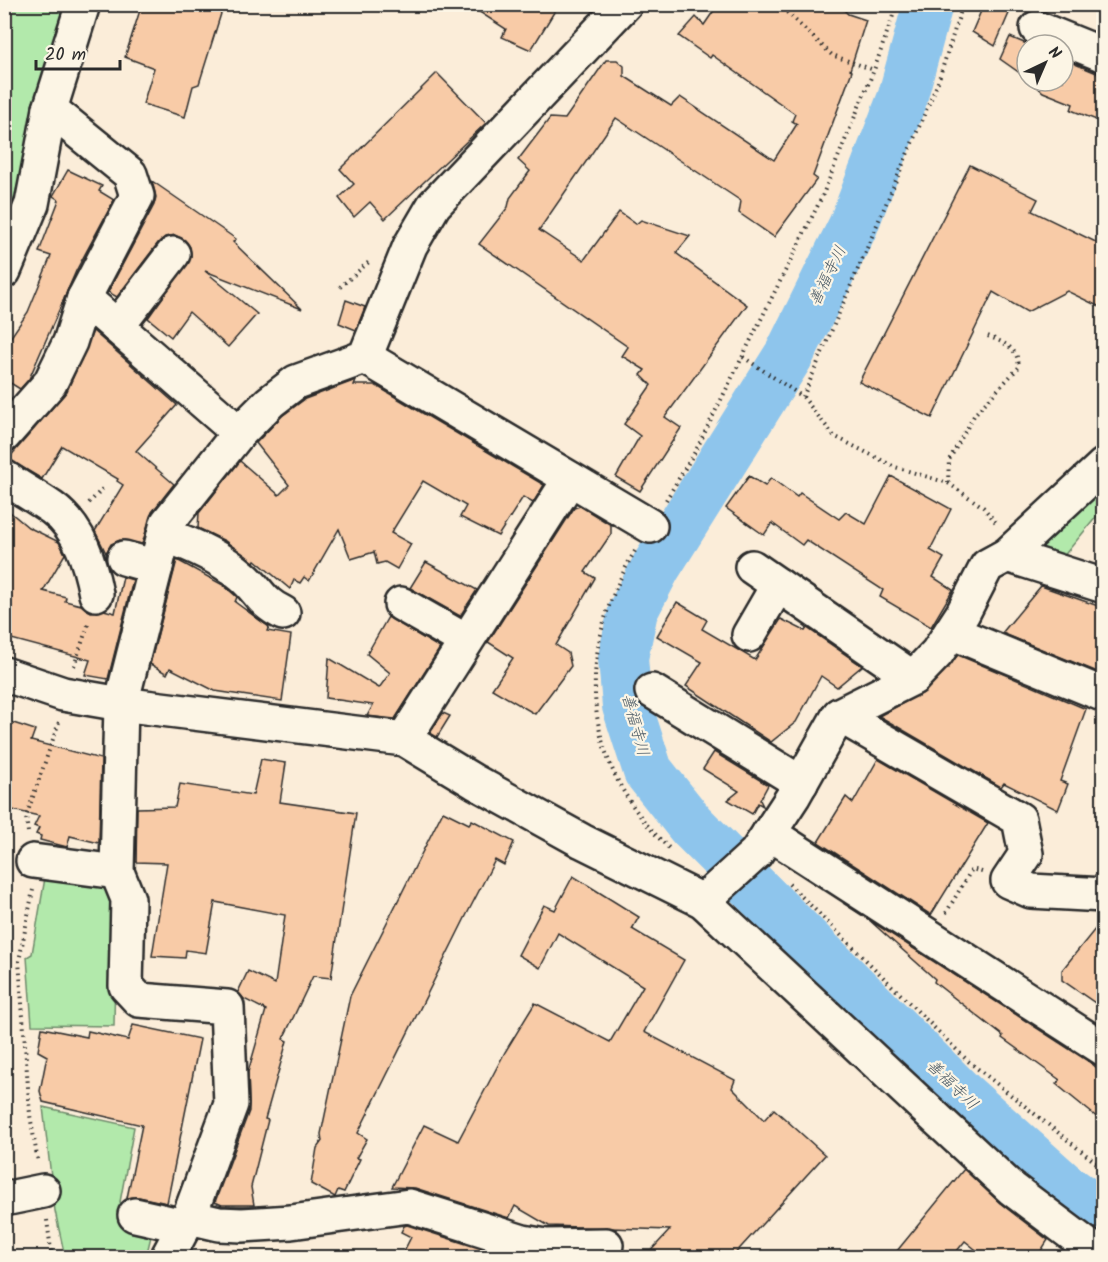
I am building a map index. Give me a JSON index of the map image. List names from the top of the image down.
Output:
{
  "water": ["善福寺川"],
  "scale_bar": "20 m",
  "north": "top right"
}
